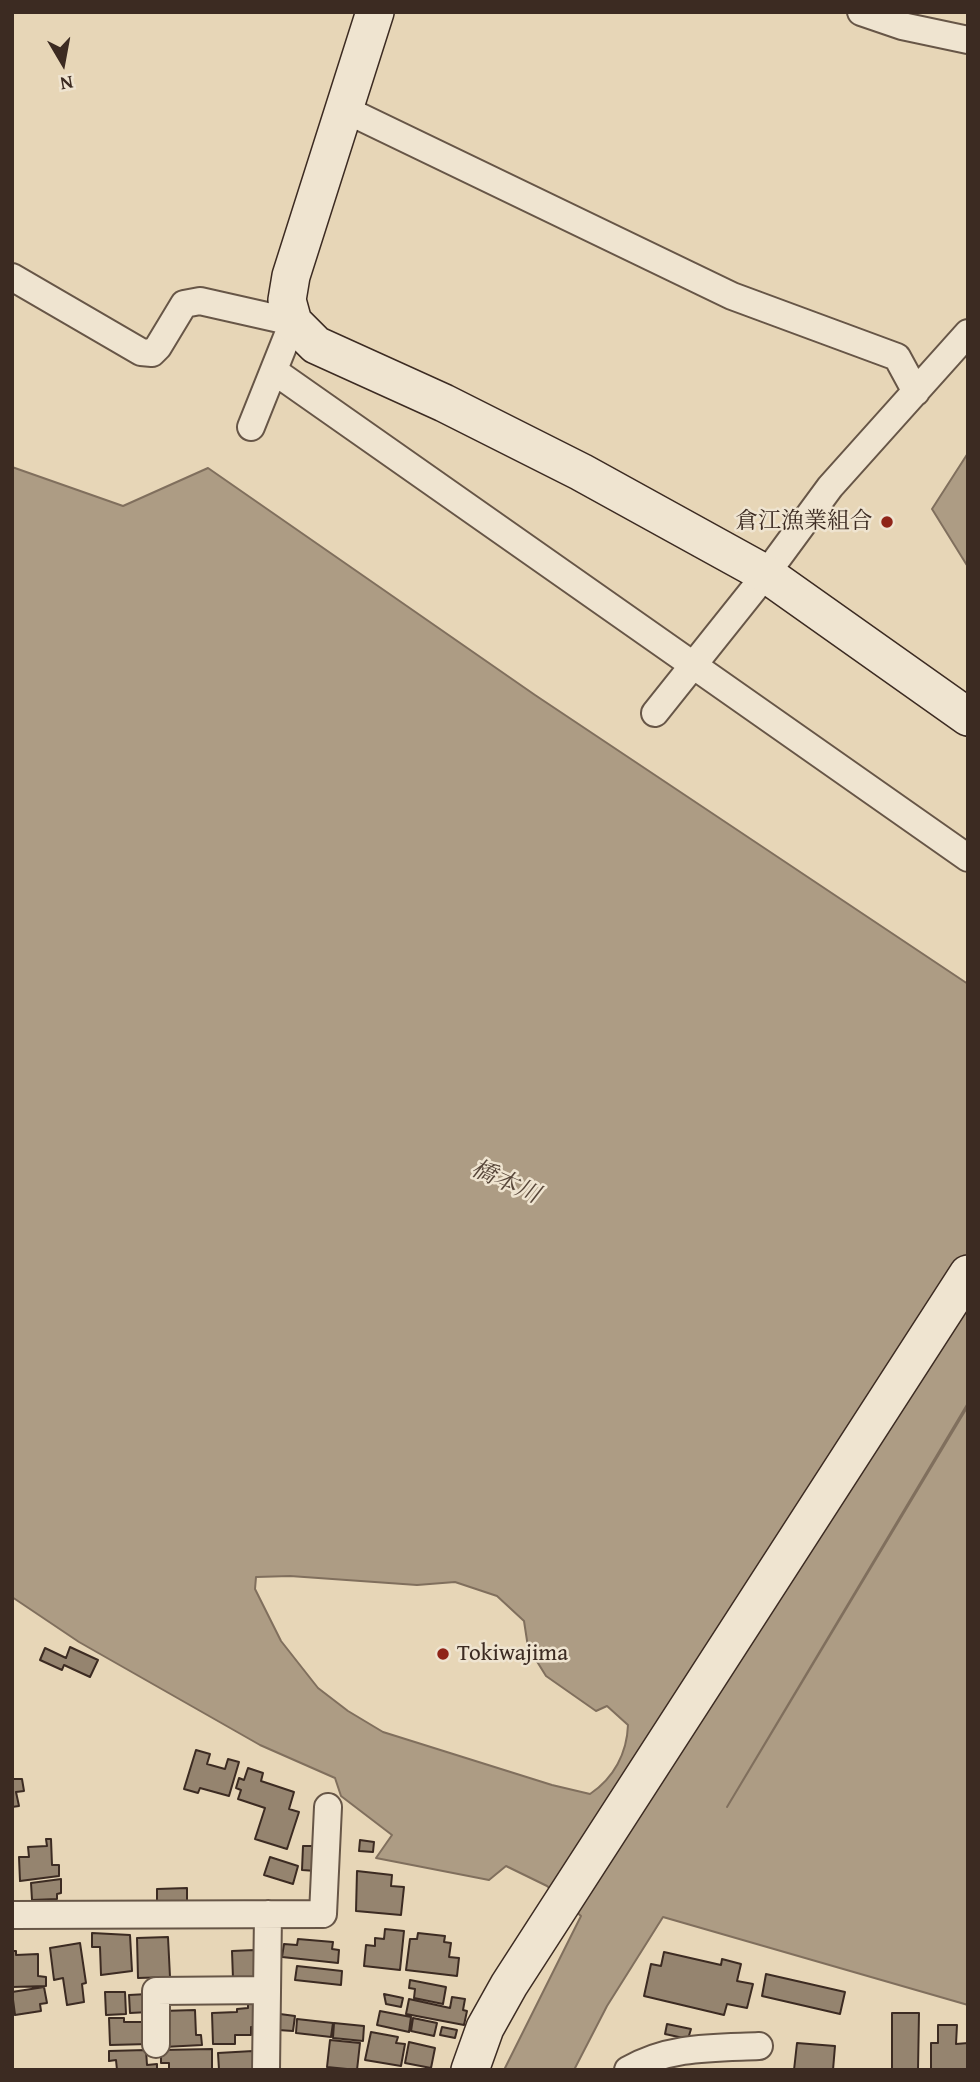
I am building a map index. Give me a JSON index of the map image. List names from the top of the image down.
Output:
{
  "water": ["橋本川"],
  "places": ["倉江漁業組合", "Tokiwajima"],
  "north": "bottom"
}
